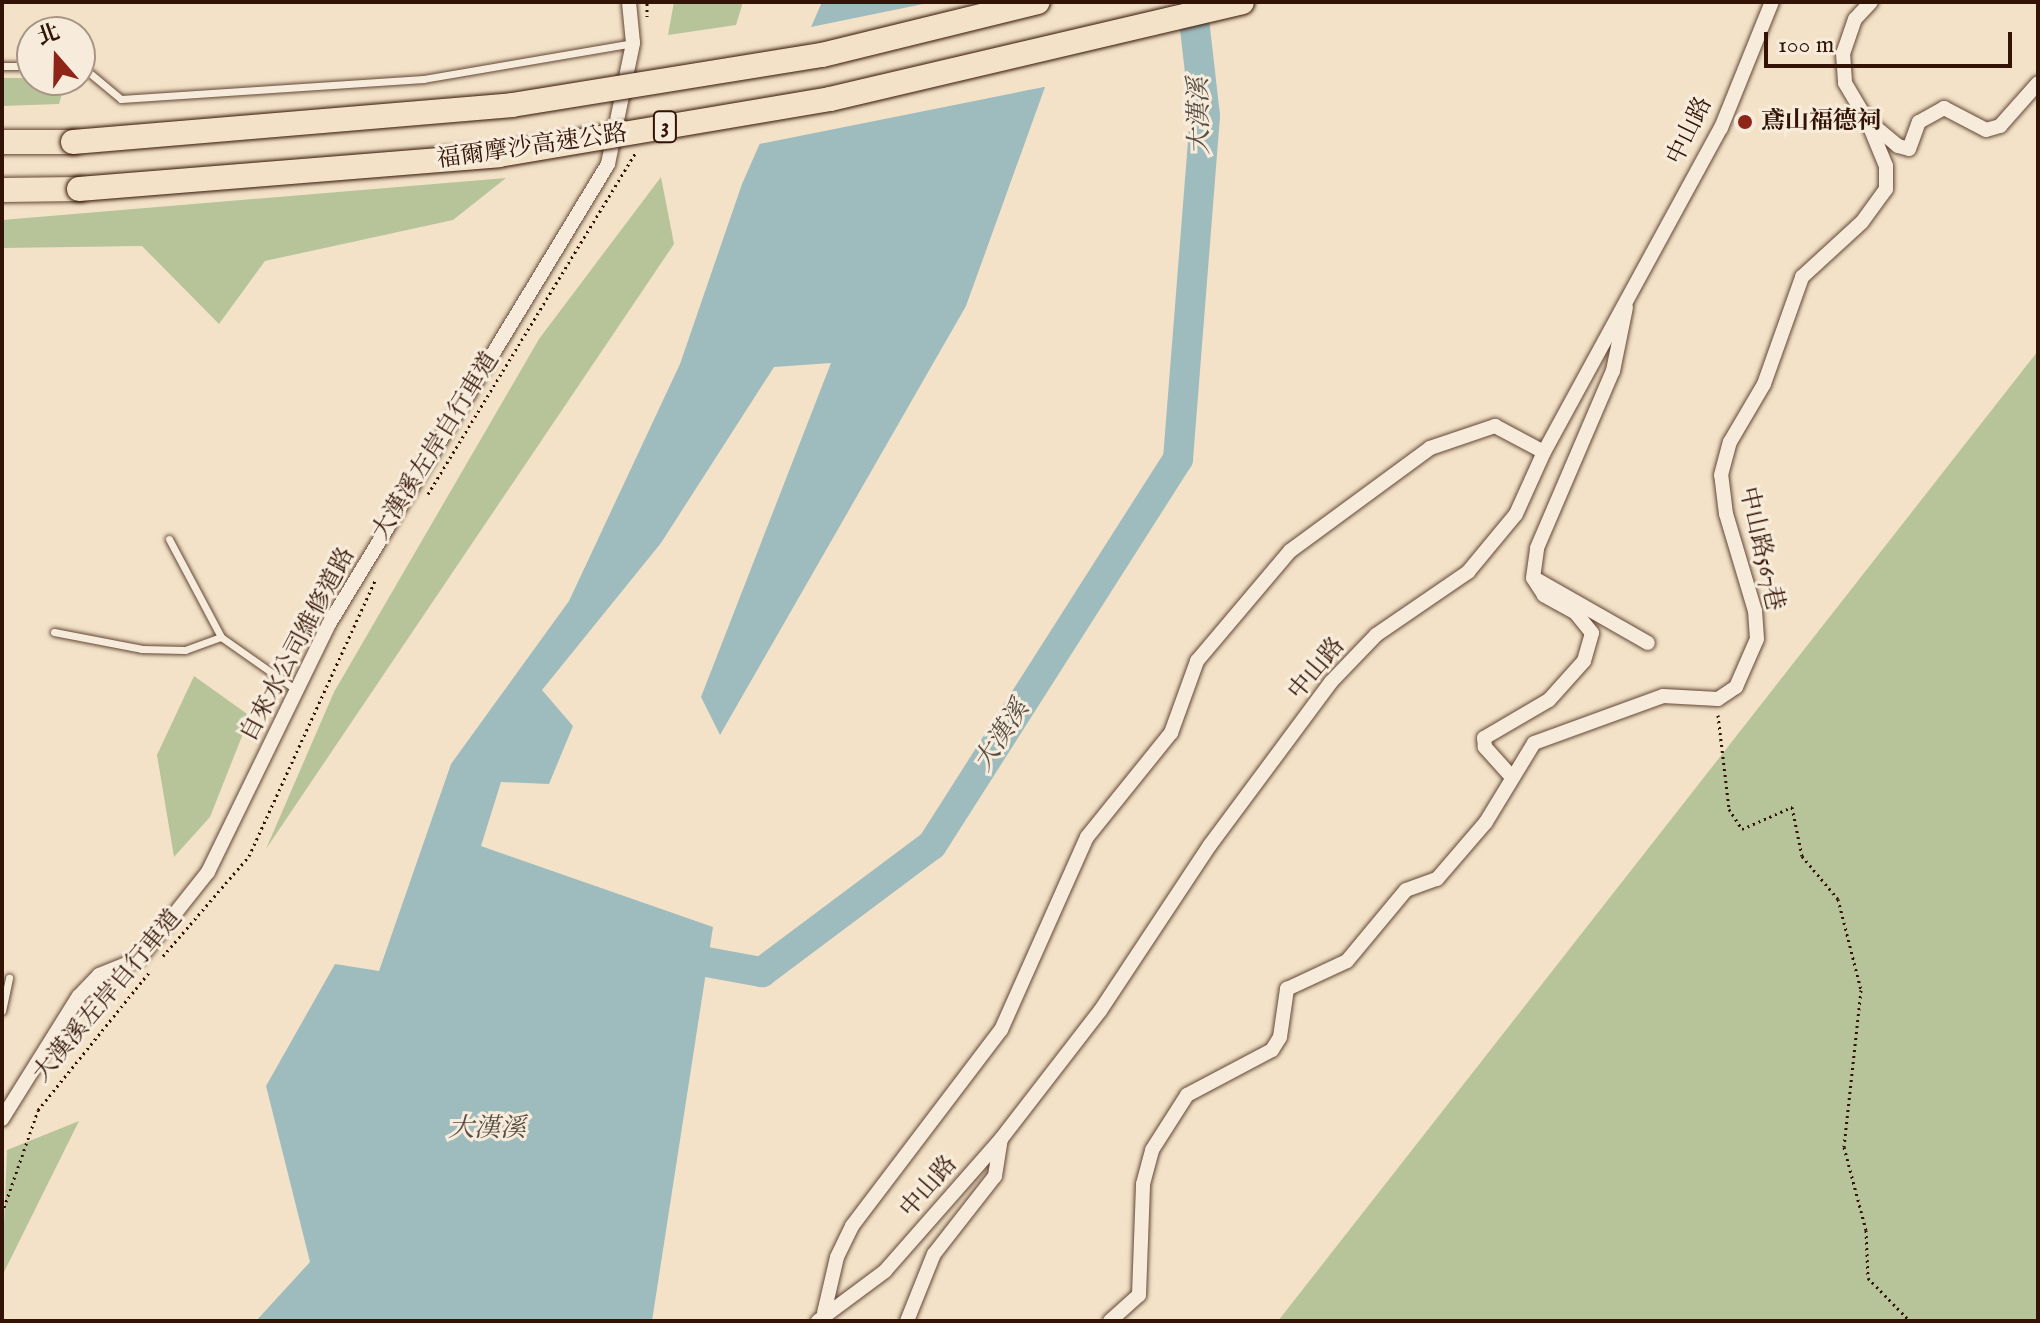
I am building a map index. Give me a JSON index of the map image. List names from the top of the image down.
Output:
{
  "streets": {
    "highway": ["3", "福爾摩沙高速公路"],
    "street": ["中山路", "中山路567巷", "自來水公司維修道路"],
    "path": ["大漢溪左岸自行車道"]
  },
  "water": ["大漢溪"],
  "places": ["鳶山福德祠"],
  "scale_bar": "100 m",
  "north": "top"
}
